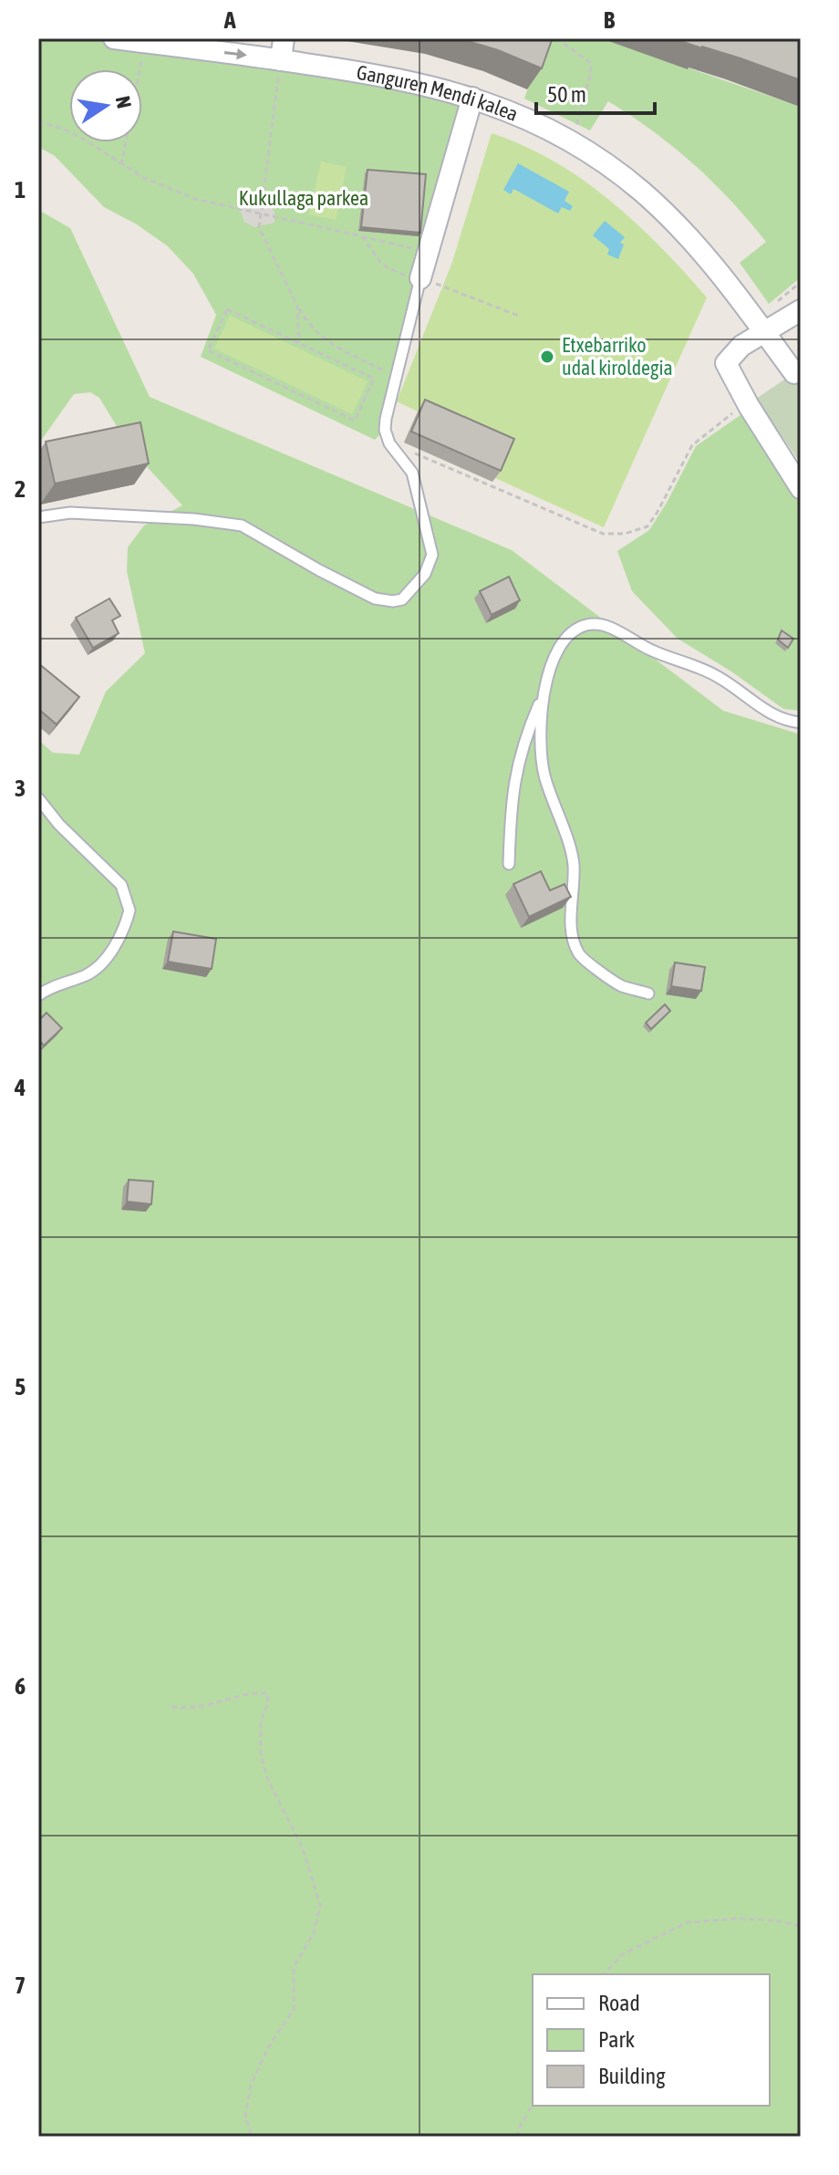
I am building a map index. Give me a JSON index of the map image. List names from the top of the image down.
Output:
{
  "streets": {
    "street": ["Ganguren Mendi kalea"]
  },
  "parks": ["Kukullaga parkea"],
  "places": ["Etxebarriko udal kiroldegia"],
  "legend": ["Road", "Park", "Building"],
  "scale_bar": "50 m",
  "north": "right",
  "grid": {
    "columns": ["A", "B"],
    "rows": [
      "1",
      "2",
      "3",
      "4",
      "5",
      "6",
      "7"
    ]
  }
}
